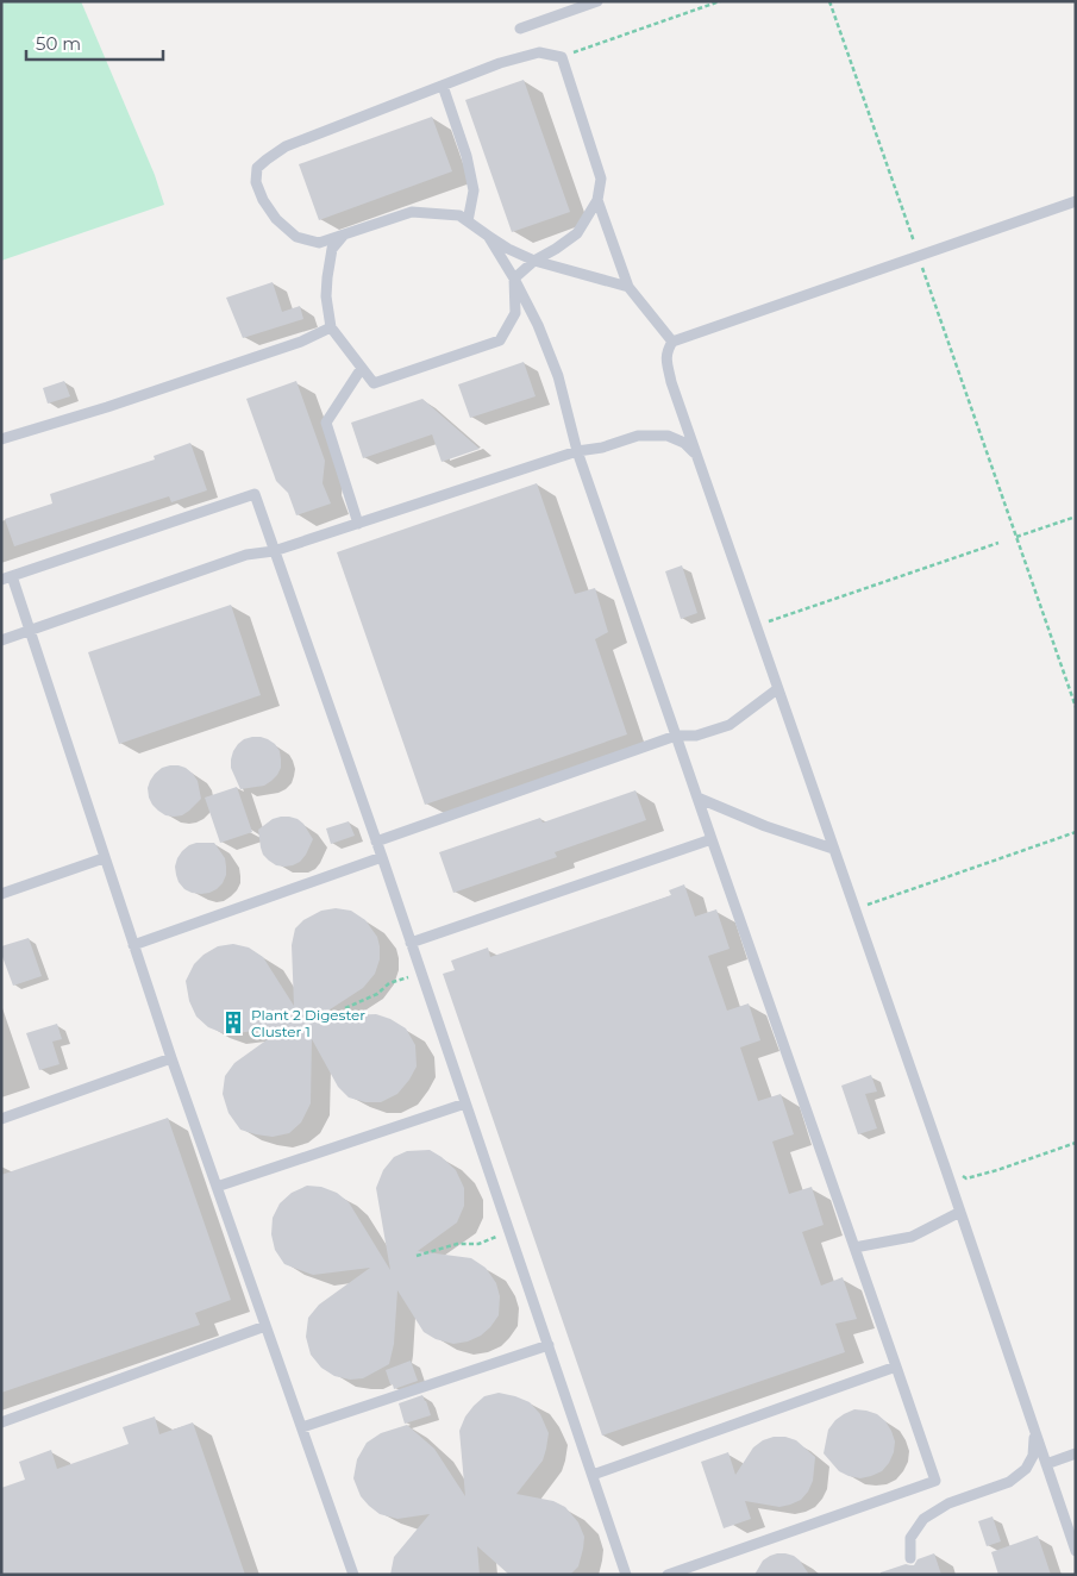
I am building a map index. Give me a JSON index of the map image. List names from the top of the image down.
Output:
{
  "places": {
    "building": ["Plant 2 Digester Cluster 1"]
  },
  "scale_bar": "50 m"
}
